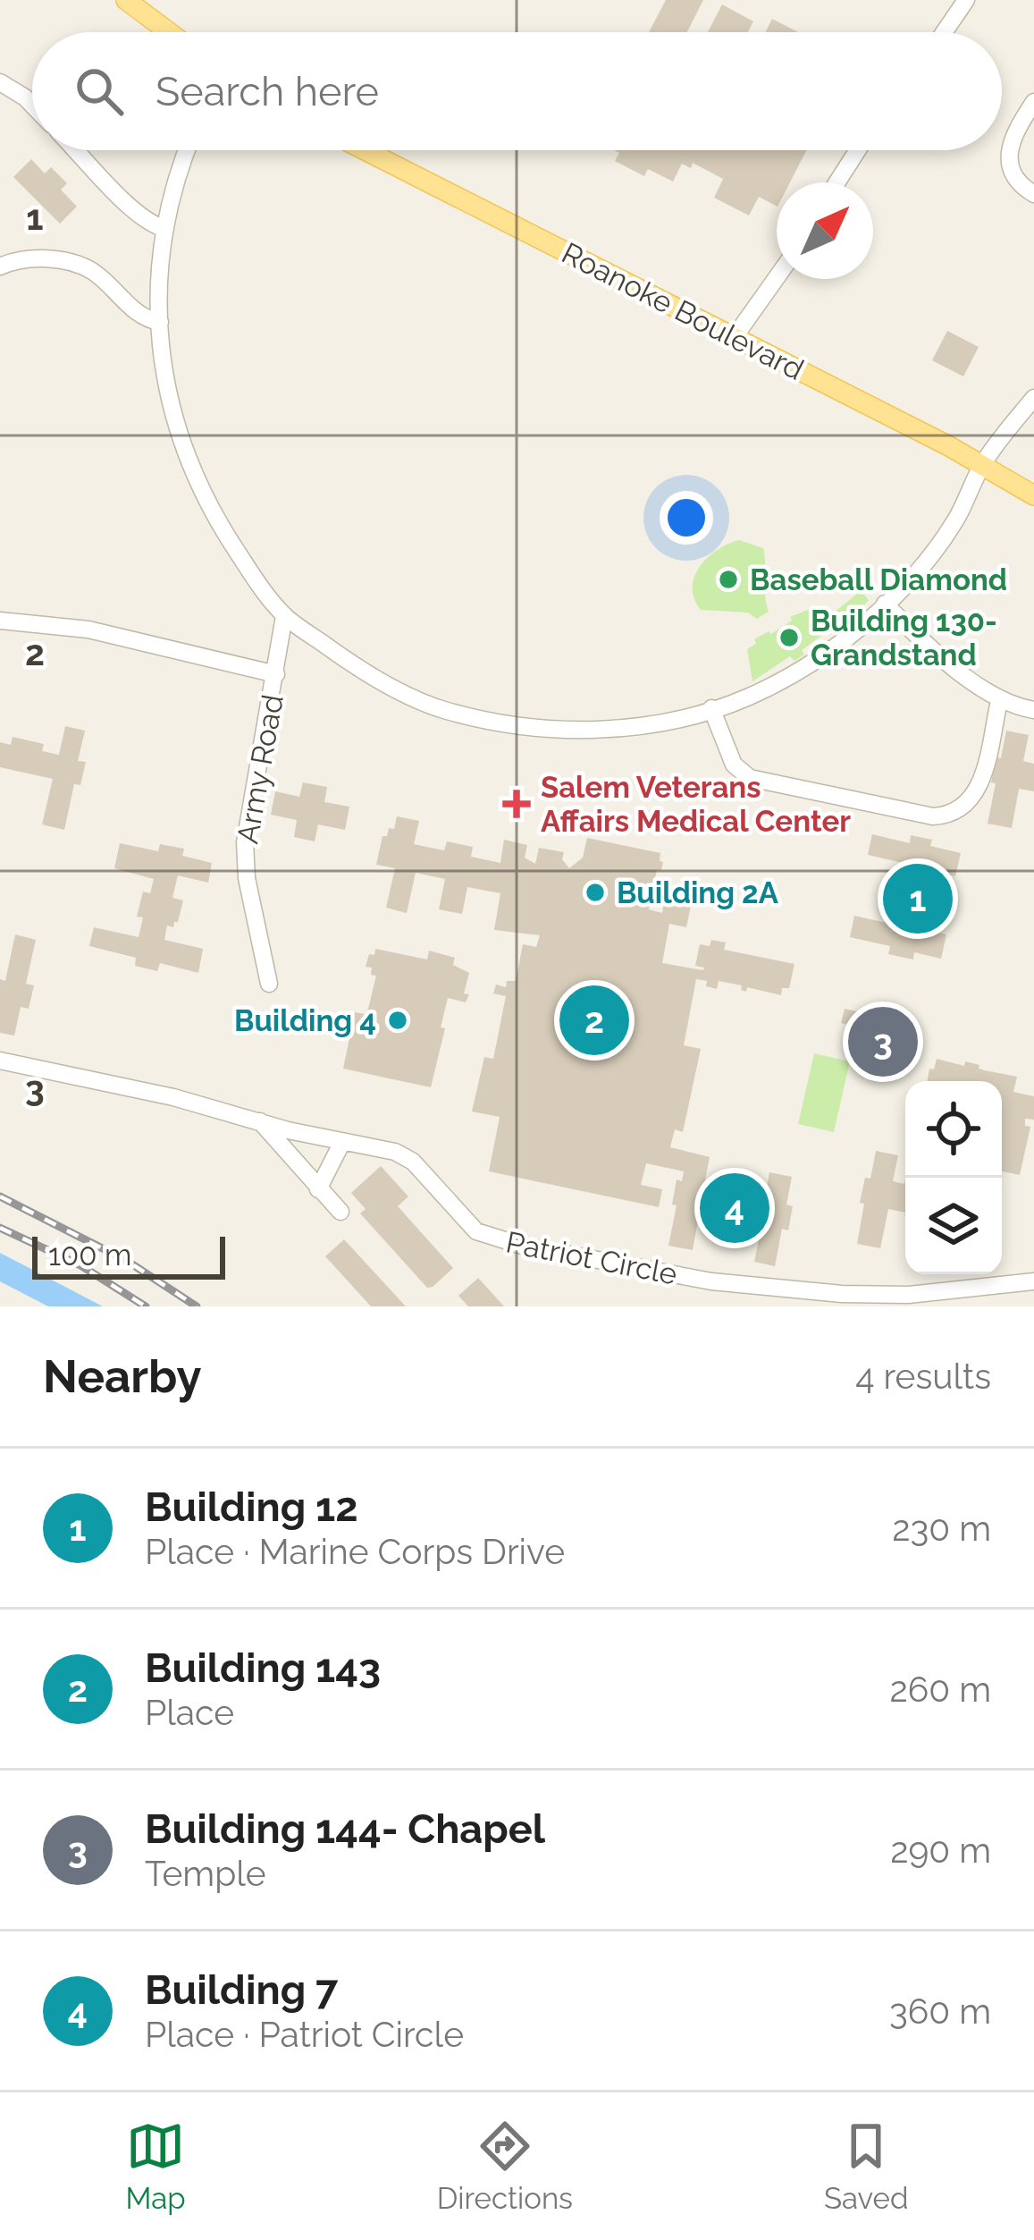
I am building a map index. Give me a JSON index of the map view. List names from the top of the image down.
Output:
{
  "streets": {
    "main road": ["Roanoke Boulevard"],
    "street": ["Army Road", "Patriot Circle"]
  },
  "places": {
    "other": [
      "Baseball Diamond",
      "Building 130- Grandstand",
      "Building 2A",
      "Building 4"
    ],
    "health": ["Salem Veterans Affairs Medical Center"]
  },
  "scale_bar": "100 m",
  "north": "top right",
  "page": {
    "search": "Search here",
    "pins": [
      "1",
      "2",
      "3",
      "4"
    ],
    "scale": "100 m",
    "heading": ["Nearby", "4 results"],
    "list": [
      {
        "mark": "1",
        "name": "Building 12",
        "note": "Place · Marine Corps Drive",
        "value": "230 m"
      },
      {
        "mark": "2",
        "name": "Building 143",
        "note": "Place",
        "value": "260 m"
      },
      {
        "mark": "3",
        "name": "Building 144- Chapel",
        "note": "Temple",
        "value": "290 m"
      },
      {
        "mark": "4",
        "name": "Building 7",
        "note": "Place · Patriot Circle",
        "value": "360 m"
      }
    ],
    "nav": ["Map", "Directions", "Saved"]
  },
  "grid": {
    "rows": ["1", "2", "3"]
  }
}
